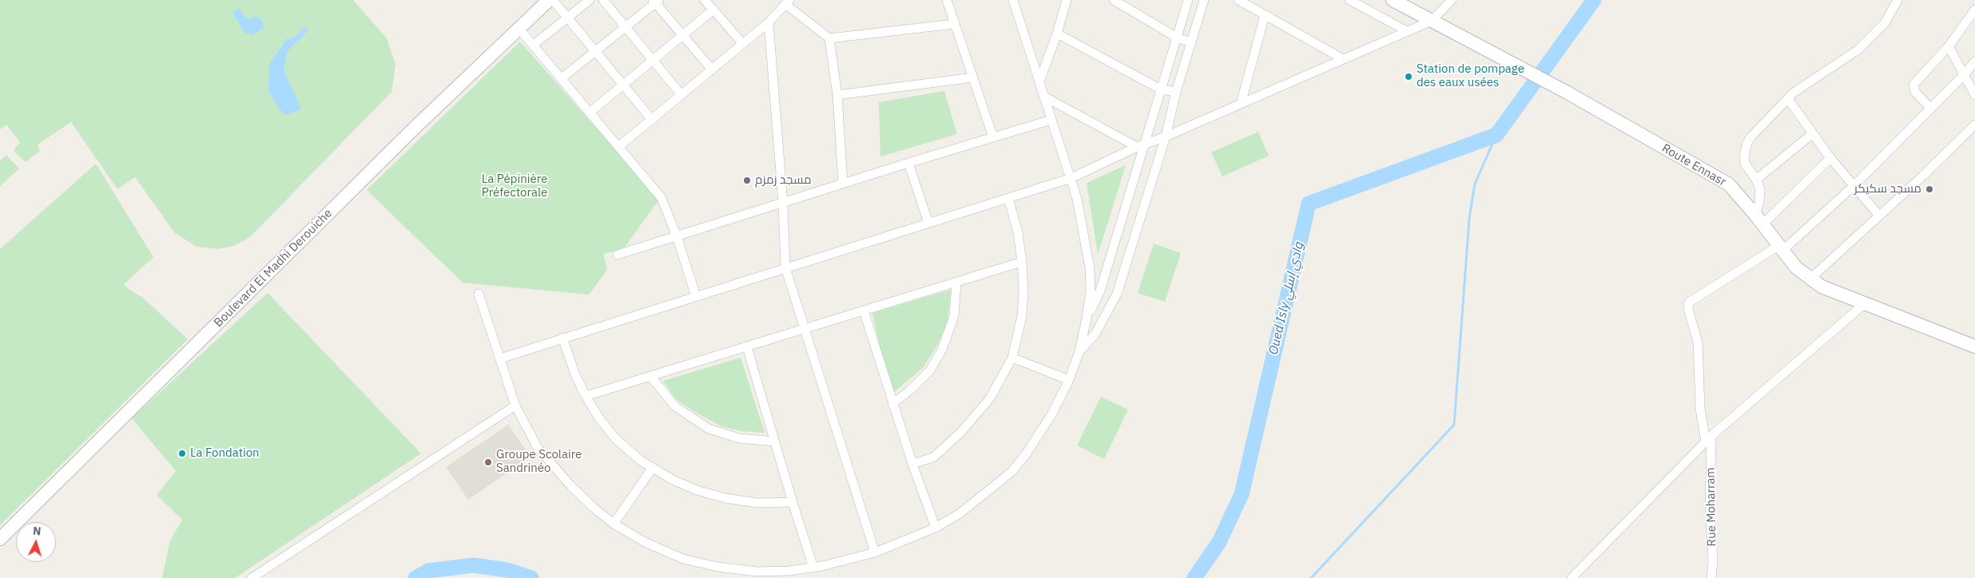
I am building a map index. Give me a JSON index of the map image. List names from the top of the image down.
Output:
{
  "streets": {
    "street": ["Route Ennasr", "Boulevard El Madhi Derouiche", "Rue Moharram"]
  },
  "crossings": [
    ["Route Ennasr", "Rue Moharram"]
  ],
  "water": ["Oued Isly وادي إسلي"],
  "parks": ["La Pépinière Préfectorale"],
  "places": [
    "Station de pompage des eaux usées",
    "مسجد زمزم",
    "مسجد سكيكر",
    "La Fondation",
    "Groupe Scolaire Sandrinéo"
  ],
  "north": "top"
}
